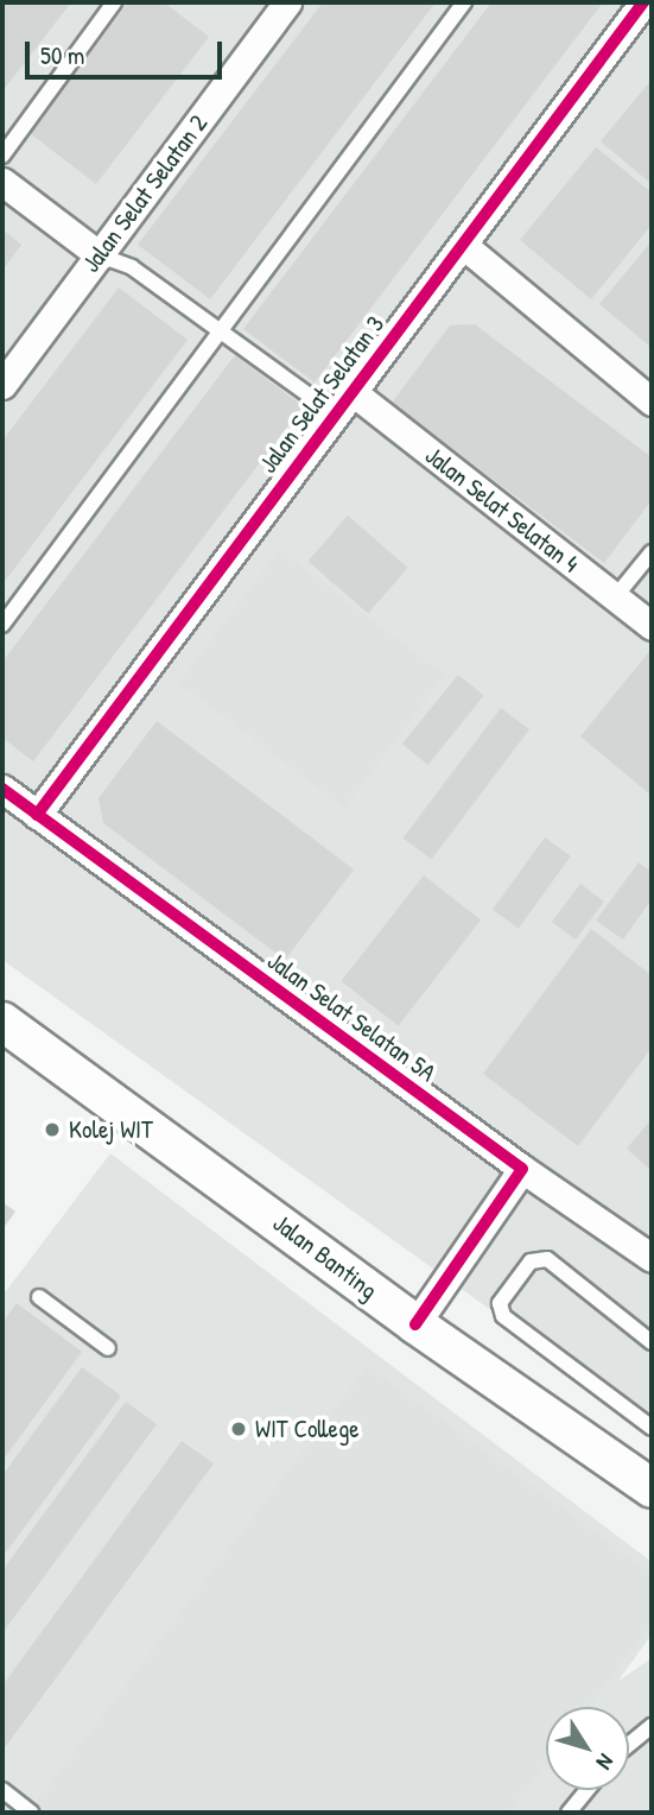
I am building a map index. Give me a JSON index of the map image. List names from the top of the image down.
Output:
{
  "streets": {
    "main road": ["Jalan Banting"],
    "street": [
      "Jalan Selat Selatan 2",
      "Jalan Selat Selatan 3",
      "Jalan Selat Selatan 4",
      "Jalan Selat Selatan 5A"
    ]
  },
  "crossings": [
    ["Jalan Selat Selatan 3", "Jalan Selat Selatan 4"],
    ["Jalan Selat Selatan 3", "Jalan Selat Selatan 5A"]
  ],
  "places": ["Kolej WIT", "WIT College"],
  "scale_bar": "50 m",
  "north": "bottom right"
}
